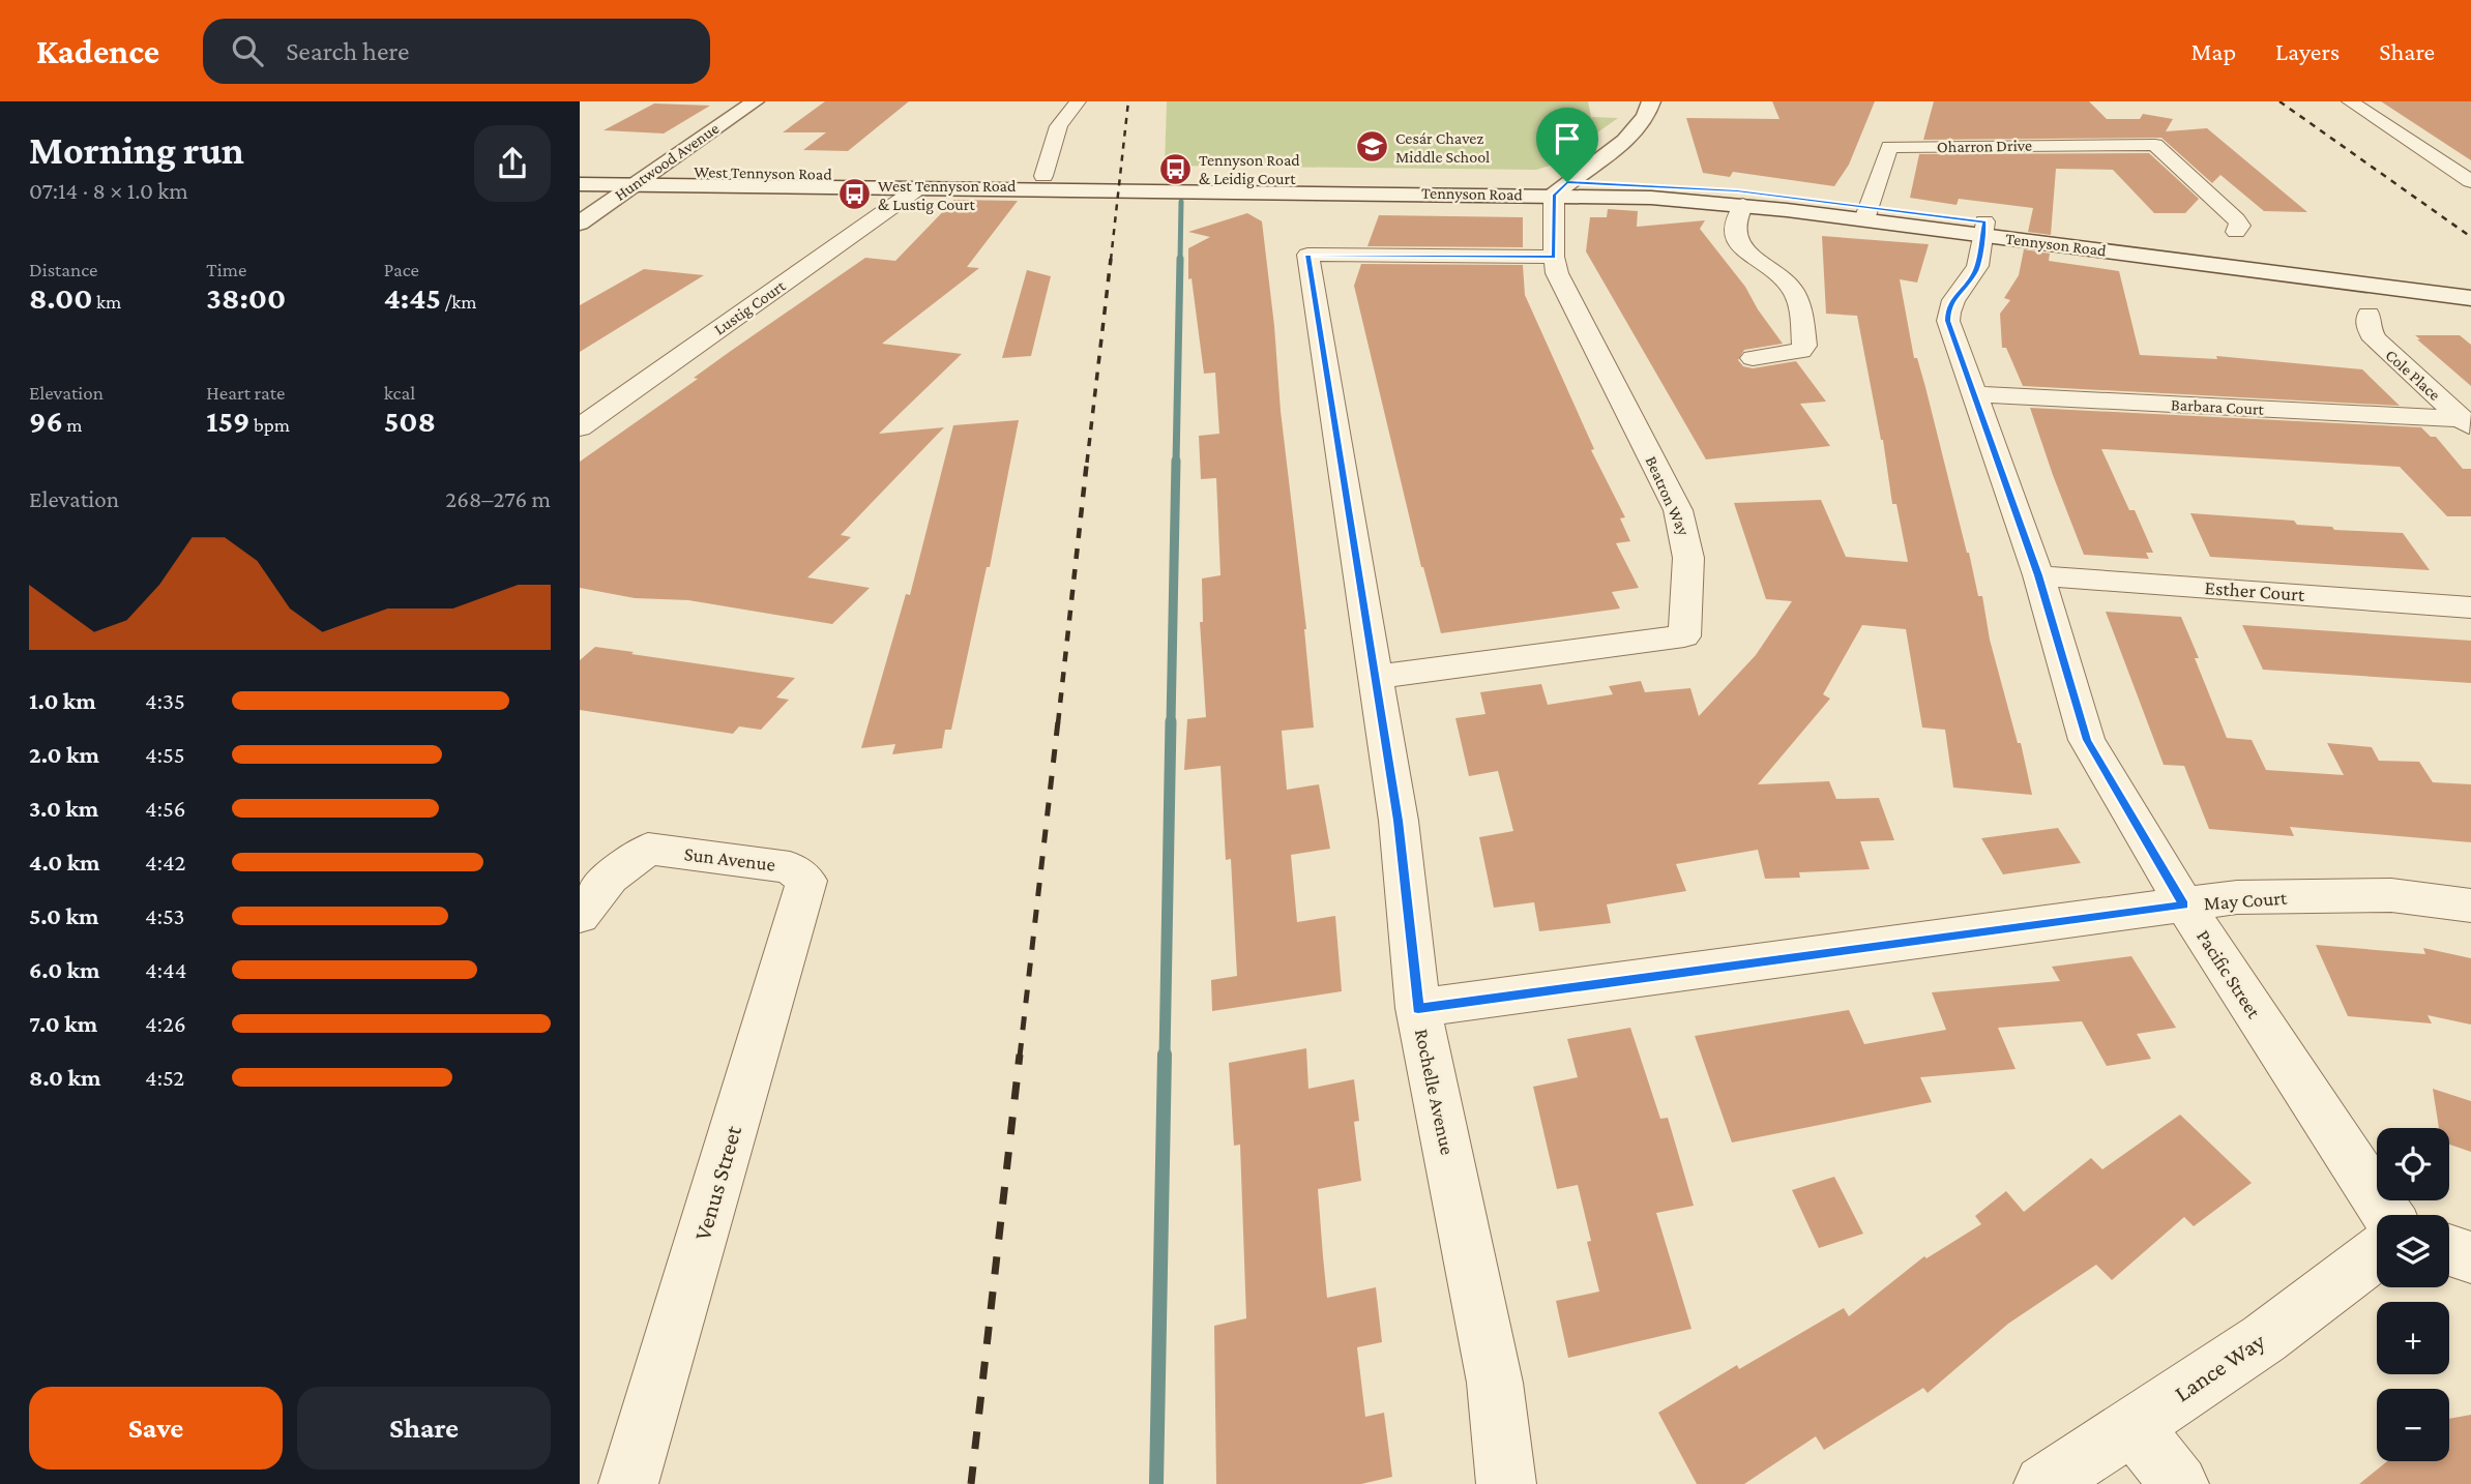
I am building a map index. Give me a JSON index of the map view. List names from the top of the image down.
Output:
{
  "streets": {
    "main road": ["Huntwood Avenue", "West Tennyson Road", "Tennyson Road"],
    "street": [
      "Oharron Drive",
      "Lustig Court",
      "Cole Place",
      "Barbara Court",
      "Beatron Way",
      "Esther Court",
      "Sun Avenue",
      "May Court",
      "Pacific Street",
      "Rochelle Avenue",
      "Venus Street",
      "Lance Way"
    ]
  },
  "crossings": [
    ["Oharron Drive", "Tennyson Road"],
    ["Huntwood Avenue", "West Tennyson Road"],
    ["West Tennyson Road", "Tennyson Road"],
    ["West Tennyson Road", "Lustig Court"],
    ["Tennyson Road", "Beatron Way"],
    ["Tennyson Road", "Pacific Street"],
    ["Cole Place", "Barbara Court"],
    ["Barbara Court", "Pacific Street"],
    ["Beatron Way", "Rochelle Avenue"],
    ["Esther Court", "Pacific Street"],
    ["Sun Avenue", "Venus Street"],
    ["May Court", "Pacific Street"],
    ["May Court", "Rochelle Avenue"]
  ],
  "places": {
    "school or university": ["Cesár Chavez Middle School"],
    "bus stop": ["Tennyson Road & Leidig Court", "West Tennyson Road & Lustig Court"]
  },
  "page": {
    "header": "Kadence",
    "search": "Search here",
    "nav": ["Map", "Layers", "Share"],
    "heading": ["Morning run", "07:14 · 8 × 1.0 km"],
    "stats": [
      ["Distance", "8.00 km"],
      ["Time", "38:00"],
      ["Pace", "4:45 /km"],
      ["Elevation", "96 m"],
      ["Heart rate", "159 bpm"],
      ["kcal", "508"]
    ],
    "chart": ["Elevation", "268–276 m"],
    "list": [
      {
        "name": "1.0 km",
        "note": "4:35"
      },
      {
        "name": "2.0 km",
        "note": "4:55"
      },
      {
        "name": "3.0 km",
        "note": "4:56"
      },
      {
        "name": "4.0 km",
        "note": "4:42"
      },
      {
        "name": "5.0 km",
        "note": "4:53"
      },
      {
        "name": "6.0 km",
        "note": "4:44"
      },
      {
        "name": "7.0 km",
        "note": "4:26"
      },
      {
        "name": "8.0 km",
        "note": "4:52"
      }
    ],
    "map_buttons": ["+", "−"],
    "buttons": ["Save", "Share"]
  }
}
